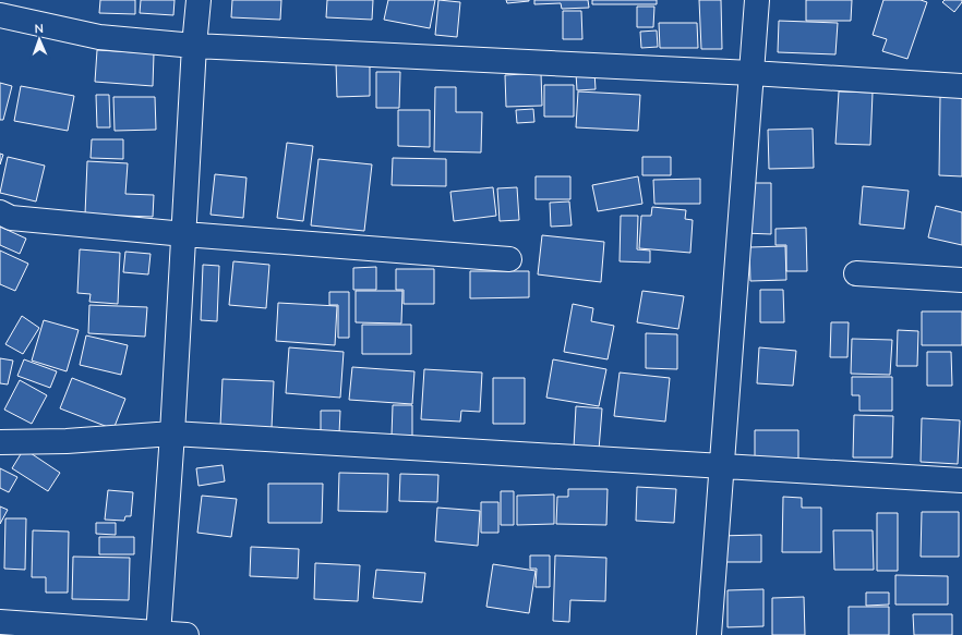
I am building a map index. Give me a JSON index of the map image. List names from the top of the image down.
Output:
{
  "north": "top"
}
